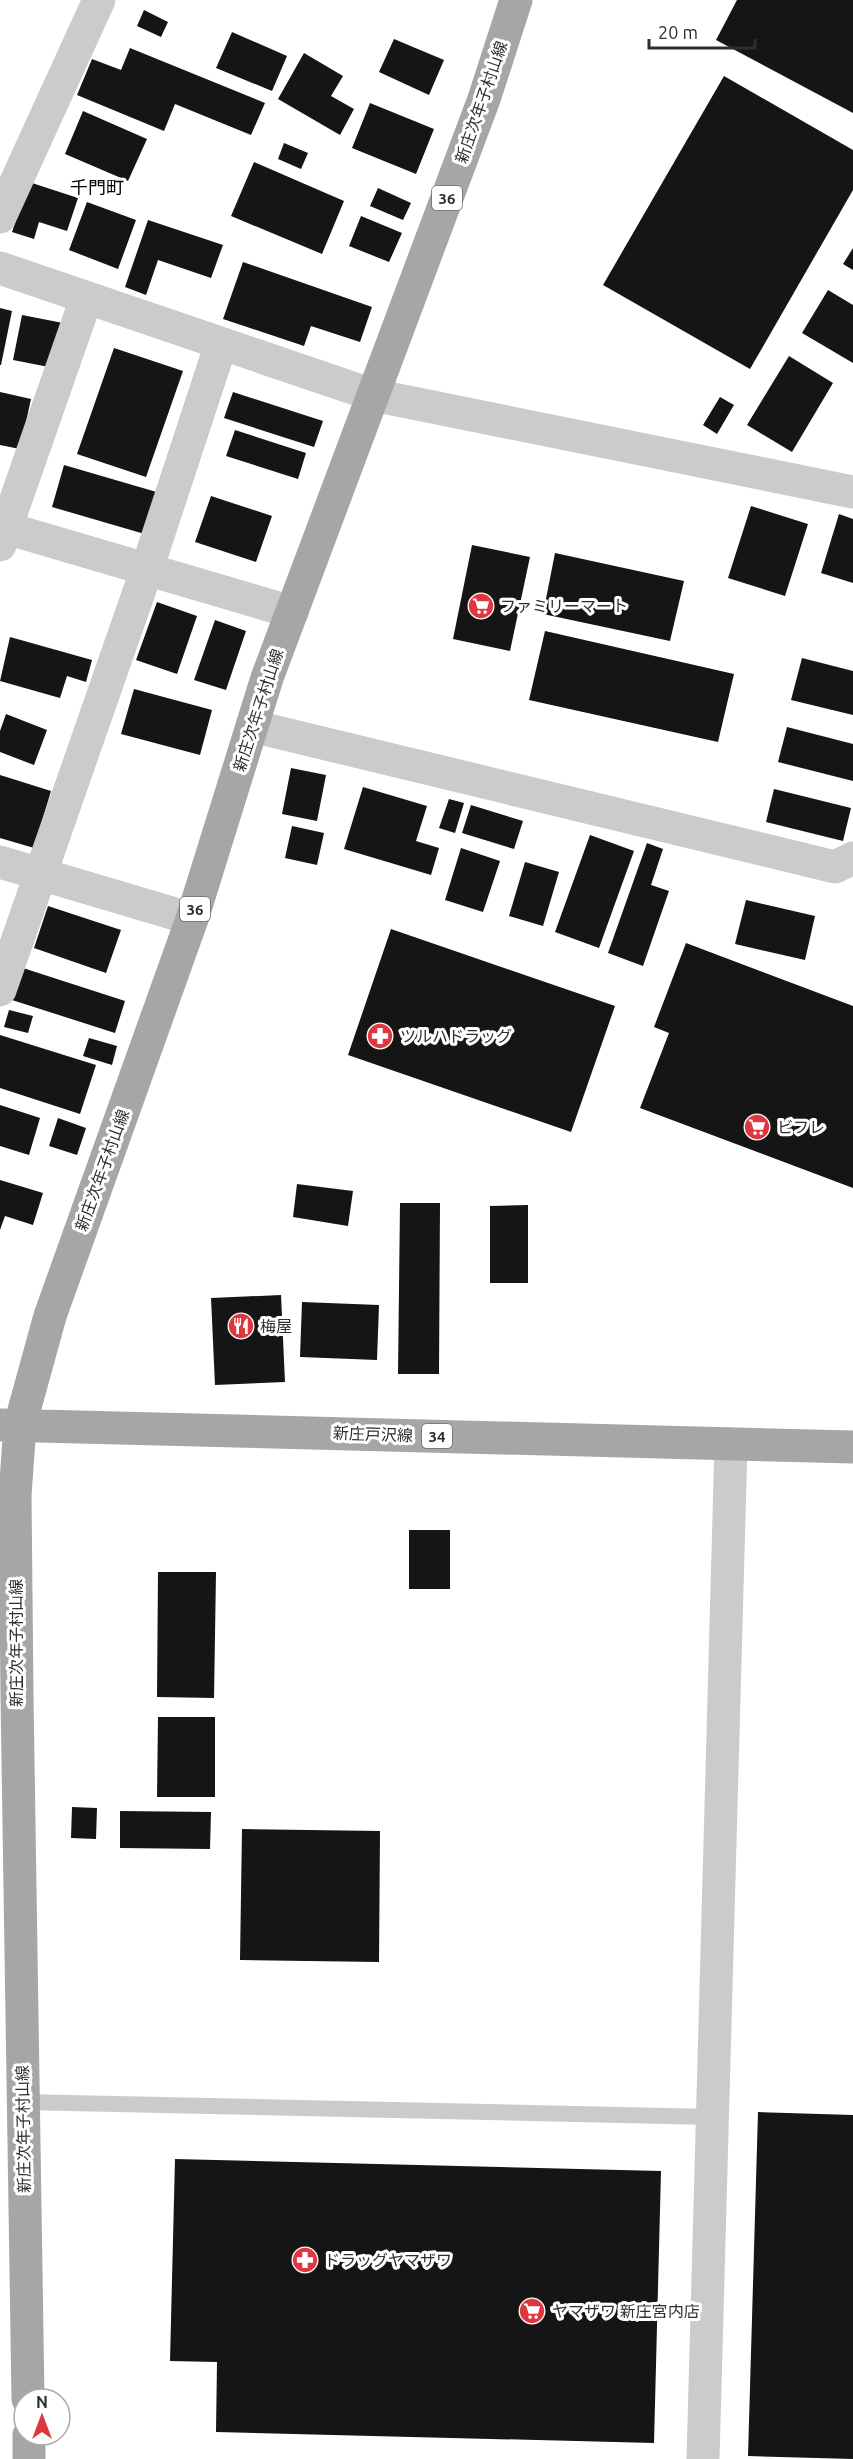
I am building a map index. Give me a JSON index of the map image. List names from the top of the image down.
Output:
{
  "streets": {
    "main road": [
      "新庄次年子村山線",
      "36",
      "新庄戸沢線",
      "34"
    ]
  },
  "crossings": [
    ["新庄次年子村山線", "新庄戸沢線"]
  ],
  "districts": ["千門町"],
  "places": {
    "supermarket": ["ファミリーマート", "ビフレ", "ヤマザワ 新庄宮内店"],
    "pharmacy": ["ツルハドラッグ", "ドラッグヤマザワ"],
    "restaurant": ["梅屋"]
  },
  "scale_bar": "20 m",
  "north": "top"
}
